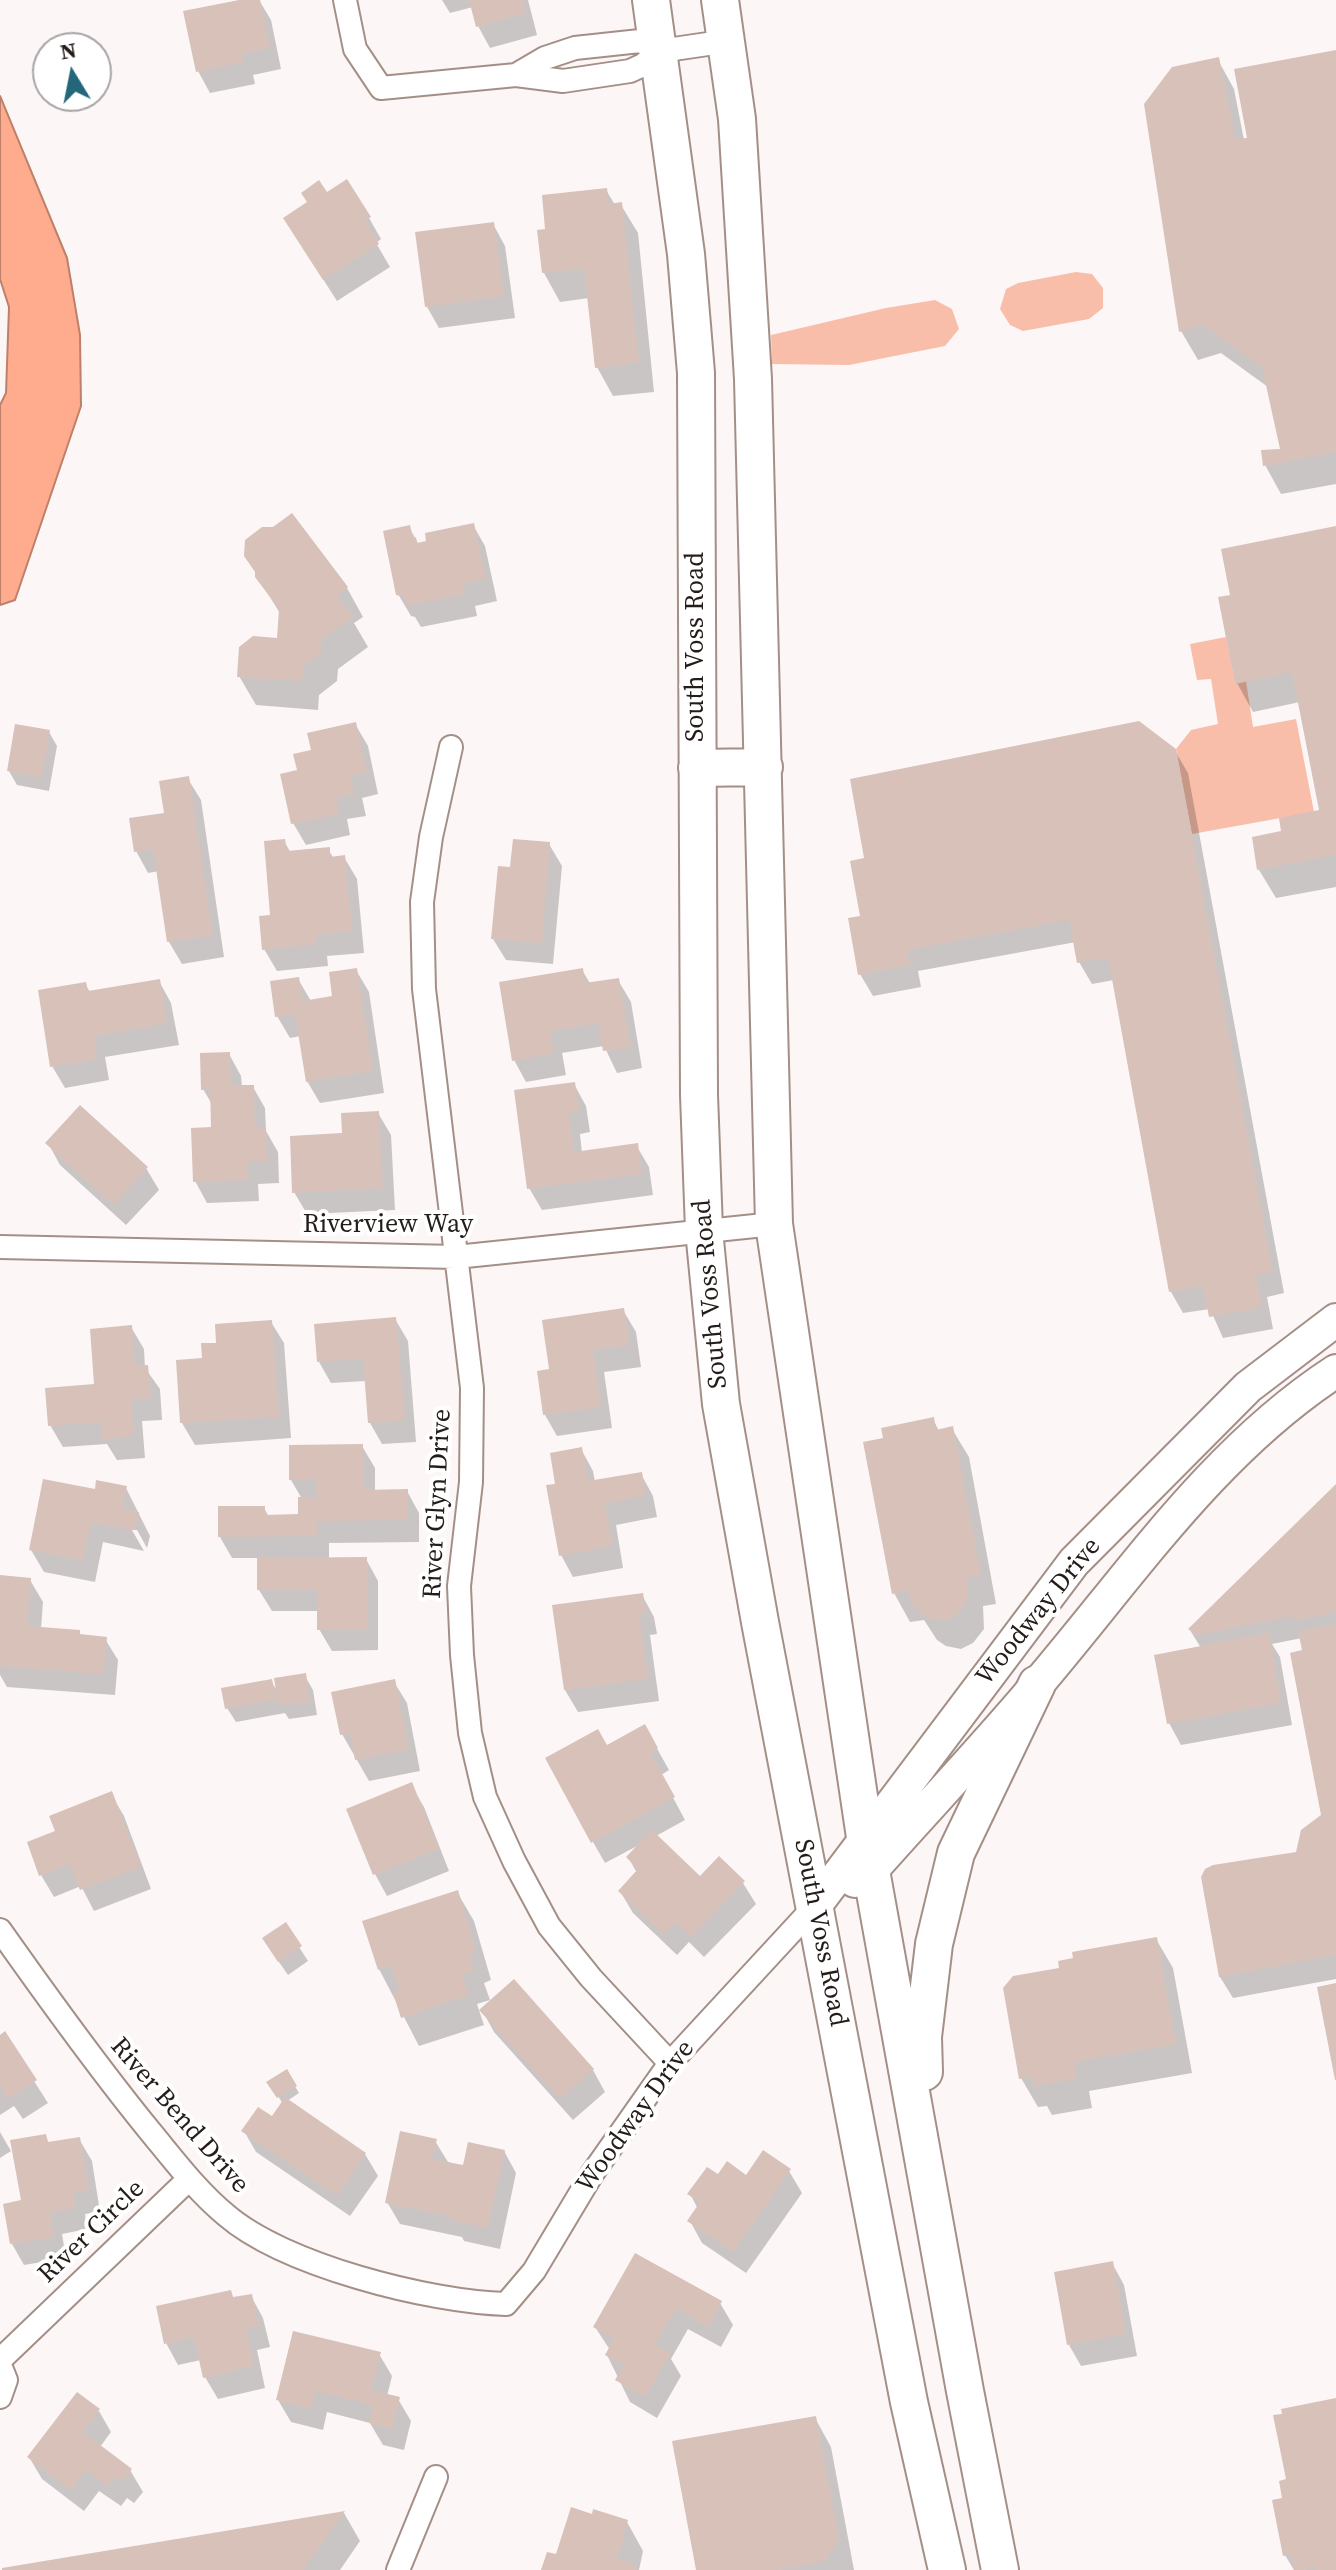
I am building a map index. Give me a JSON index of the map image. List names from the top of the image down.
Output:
{
  "streets": {
    "main road": ["South Voss Road", "Woodway Drive"],
    "street": [
      "Riverview Way",
      "River Glyn Drive",
      "River Bend Drive",
      "River Circle"
    ]
  },
  "crossings": [
    ["South Voss Road", "Riverview Way"],
    ["South Voss Road", "Woodway Drive"],
    ["Riverview Way", "River Glyn Drive"],
    ["River Glyn Drive", "Woodway Drive"],
    ["Woodway Drive", "River Bend Drive"],
    ["River Bend Drive", "River Circle"]
  ],
  "north": "top"
}
